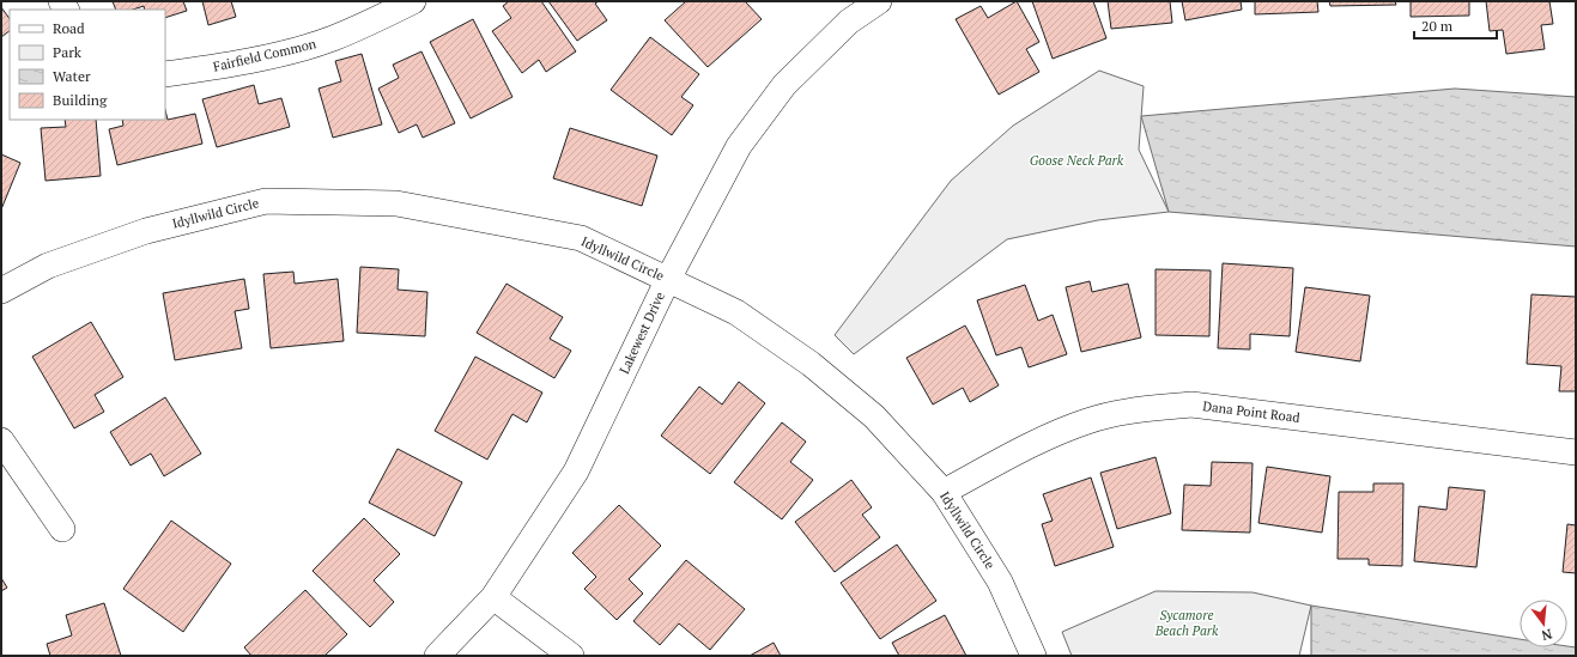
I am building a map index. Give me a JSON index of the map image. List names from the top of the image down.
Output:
{
  "streets": {
    "street": [
      "Fairfield Common",
      "Idyllwild Circle",
      "Lakewest Drive",
      "Dana Point Road"
    ]
  },
  "crossings": [
    ["Idyllwild Circle", "Lakewest Drive"],
    ["Idyllwild Circle", "Dana Point Road"]
  ],
  "parks": ["Goose Neck Park", "Sycamore Beach Park"],
  "legend": [
    "Road",
    "Park",
    "Water",
    "Building"
  ],
  "scale_bar": "20 m",
  "north": "bottom"
}
